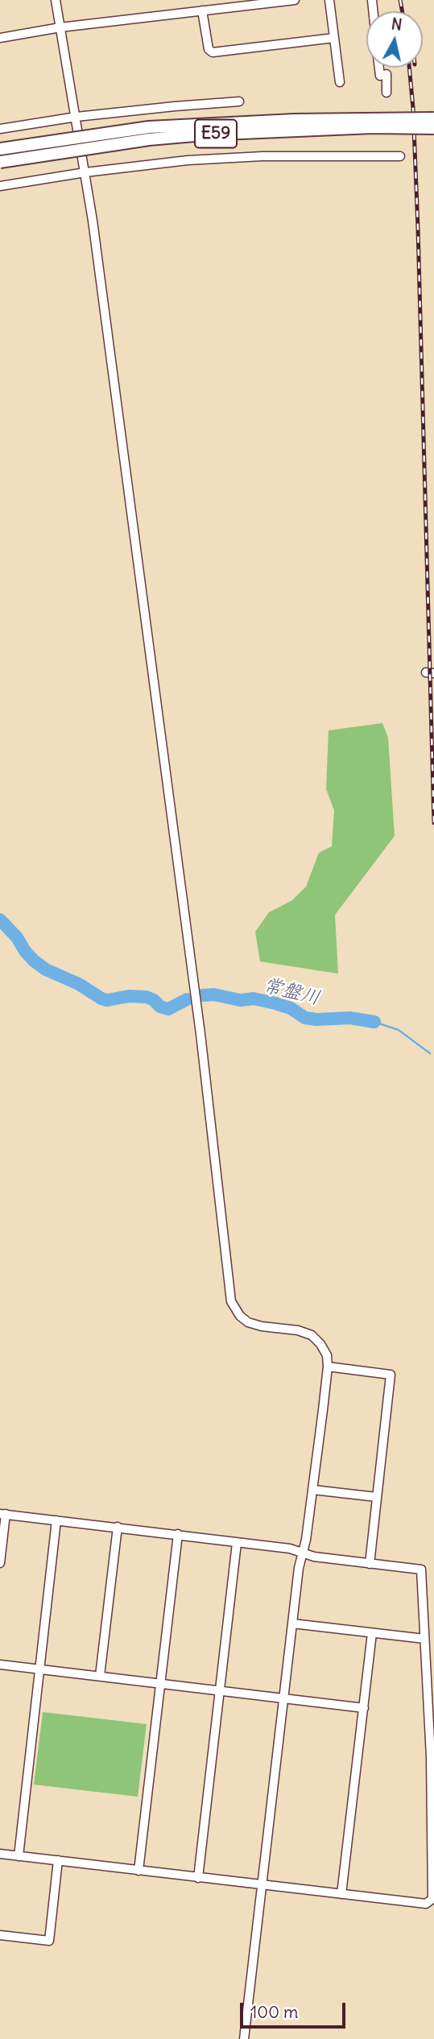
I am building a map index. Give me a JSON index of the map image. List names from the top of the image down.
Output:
{
  "streets": {
    "highway": ["E59"]
  },
  "water": ["常盤川"],
  "scale_bar": "100 m",
  "north": "top"
}
